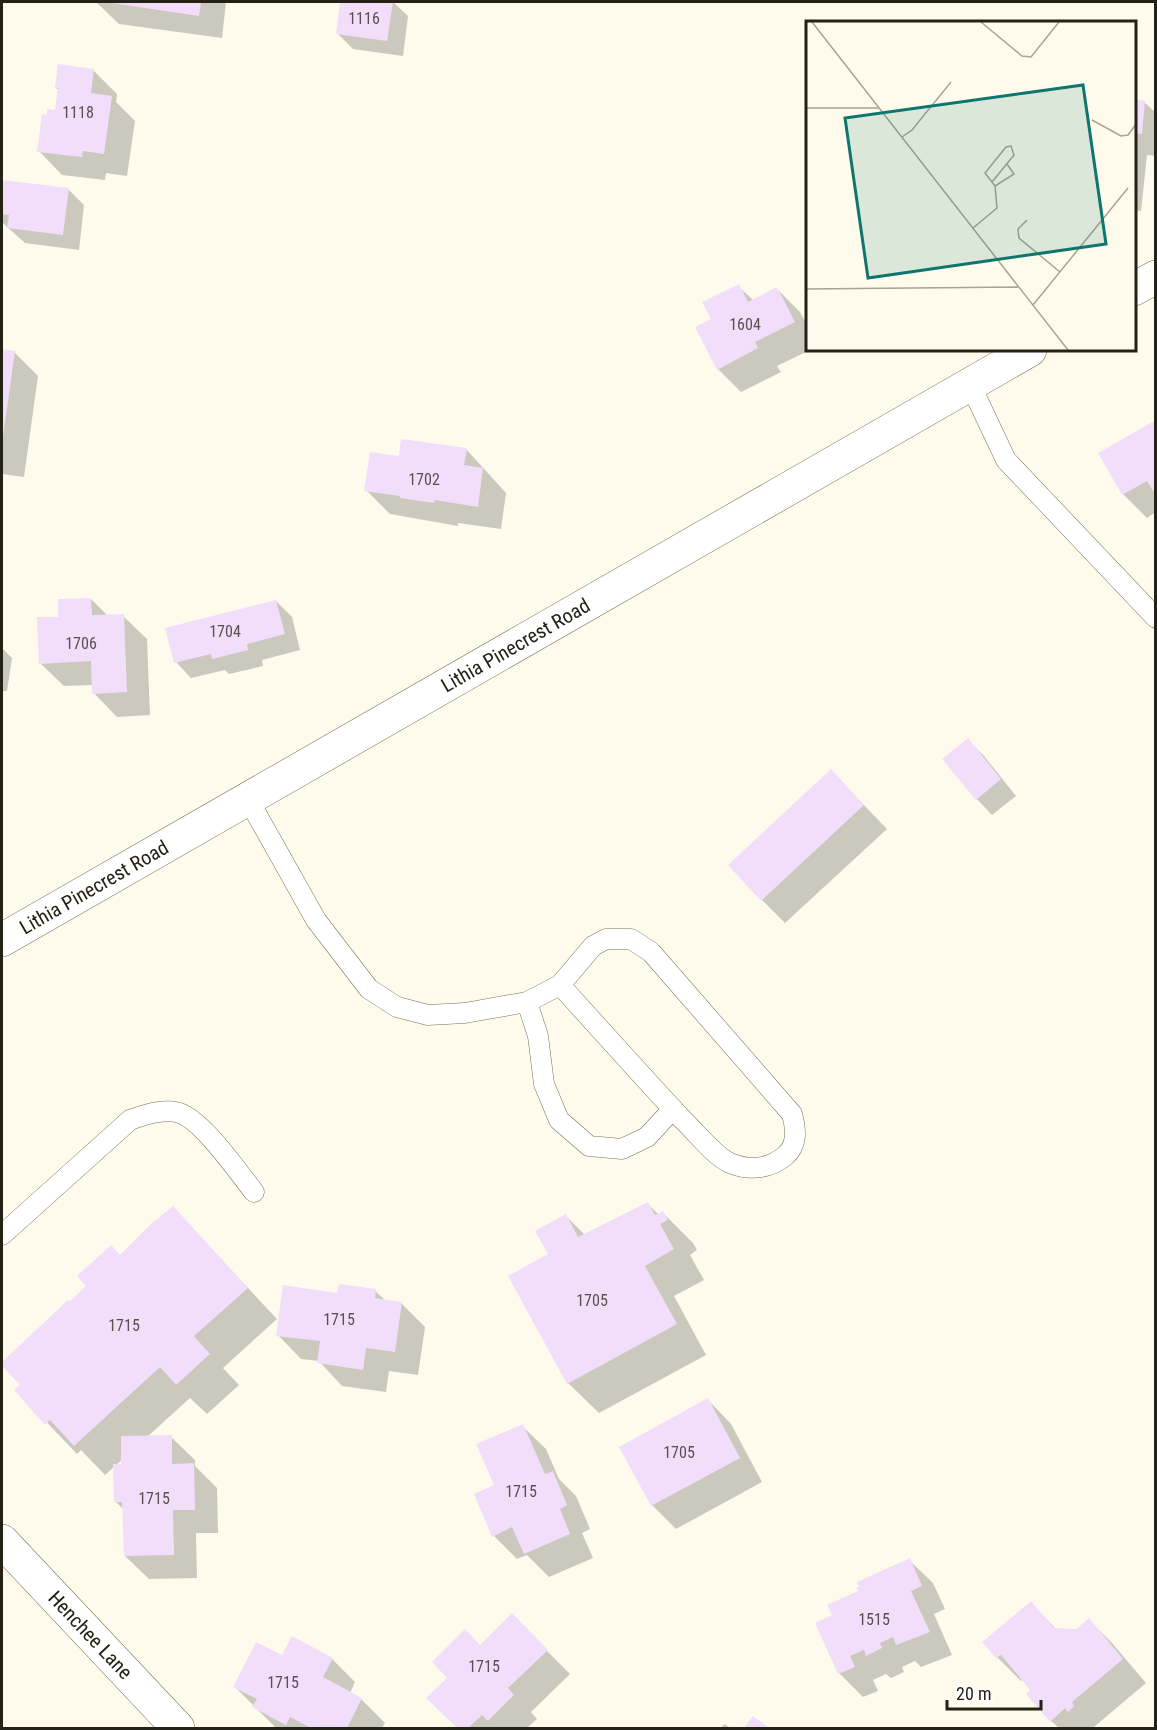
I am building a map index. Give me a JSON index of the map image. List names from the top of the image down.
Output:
{
  "streets": {
    "main road": ["Lithia Pinecrest Road", "Henchee Lane"]
  },
  "house_numbers": [
    "1116",
    "1118",
    "1604",
    "1702",
    "1704",
    "1706",
    "1705",
    "1715",
    "1715",
    "1705",
    "1715",
    "1715",
    "1515",
    "1715",
    "1715"
  ],
  "scale_bar": "20 m"
}
